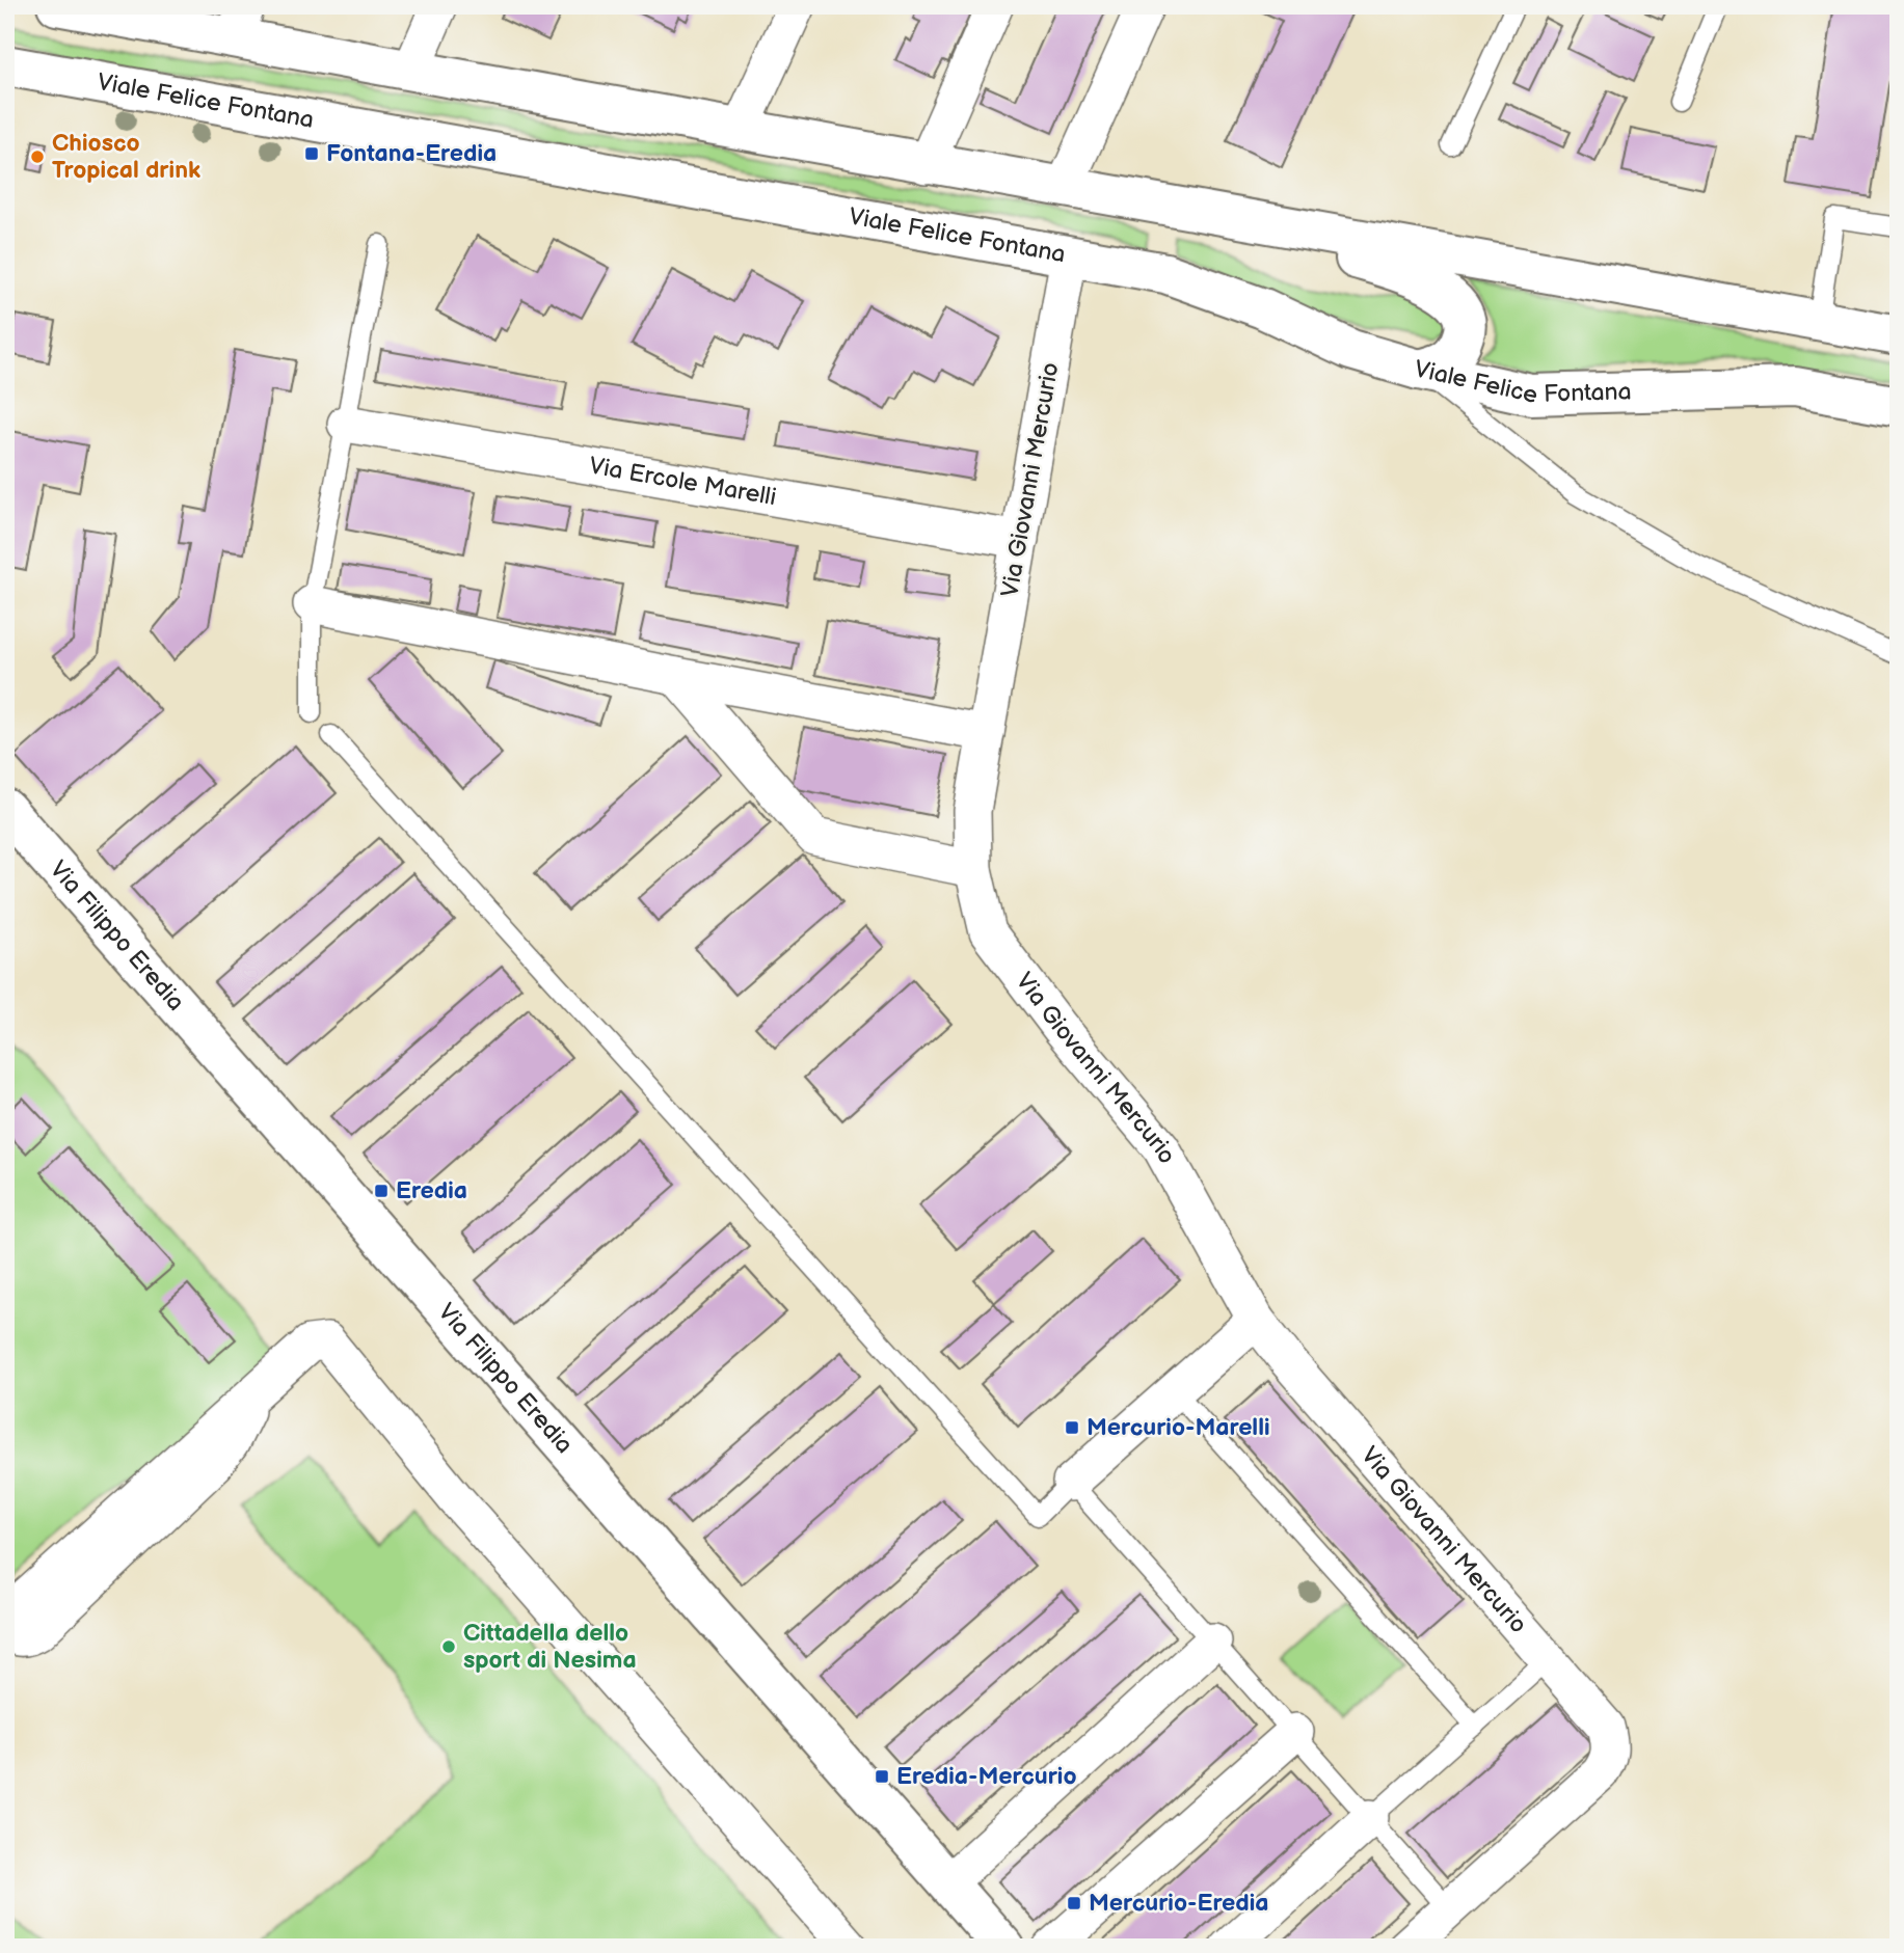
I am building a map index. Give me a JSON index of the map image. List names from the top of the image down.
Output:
{
  "streets": {
    "main road": ["Viale Felice Fontana", "Via Filippo Eredia"],
    "street": ["Via Giovanni Mercurio", "Via Ercole Marelli"]
  },
  "crossings": [
    ["Viale Felice Fontana", "Via Giovanni Mercurio"],
    ["Via Giovanni Mercurio", "Via Ercole Marelli"]
  ],
  "places": {
    "transit": [
      "Fontana-Eredia",
      "Eredia",
      "Mercurio-Marelli",
      "Eredia-Mercurio",
      "Mercurio-Eredia"
    ],
    "other": ["Chiosco Tropical drink", "Cittadella dello sport di Nesima"]
  }
}
